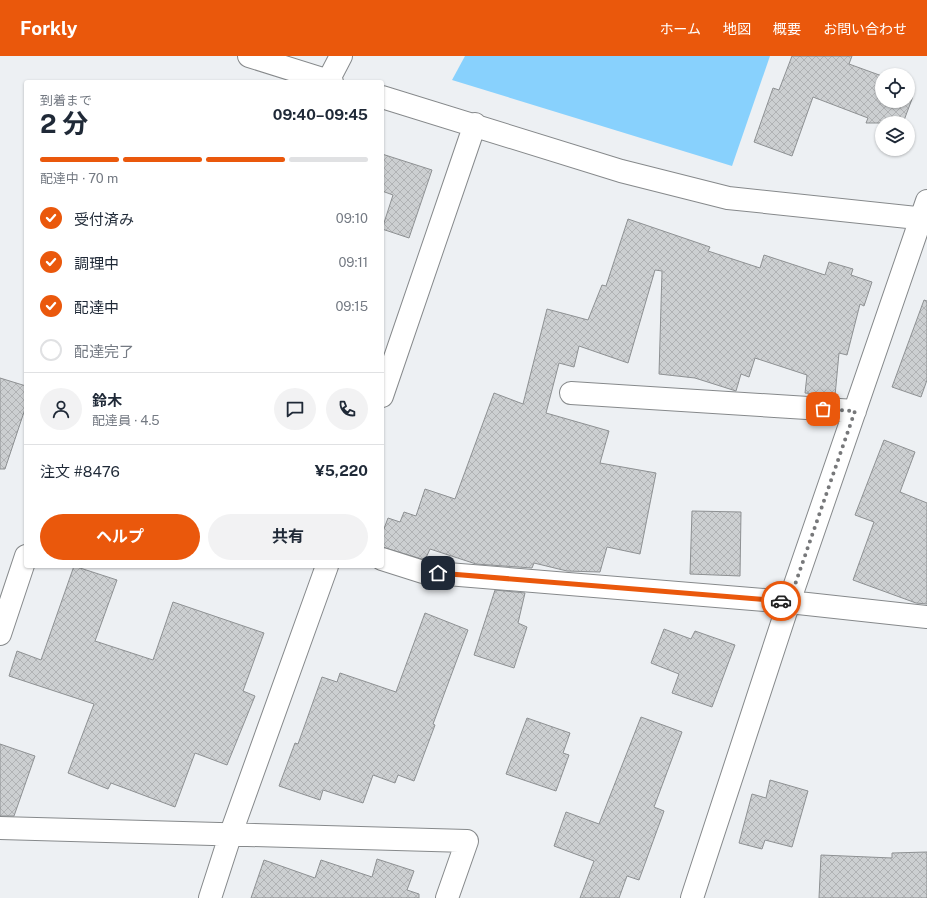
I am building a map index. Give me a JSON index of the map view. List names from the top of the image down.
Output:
{
  "page": {
    "header": "Forkly",
    "nav": [
      "ホーム",
      "地図",
      "概要",
      "お問い合わせ"
    ],
    "heading": ["2 分", "到着まで", "09:40–09:45"],
    "panel": [
      "鈴木",
      "配達員 · 4.5",
      "注文 #8476",
      "¥5,220"
    ],
    "bar": "配達中 · 70 m",
    "list": [
      ["受付済み", "09:10"],
      ["調理中", "09:11"],
      ["配達中", "09:15"],
      "配達完了"
    ],
    "buttons": ["ヘルプ", "共有"]
  }
}
